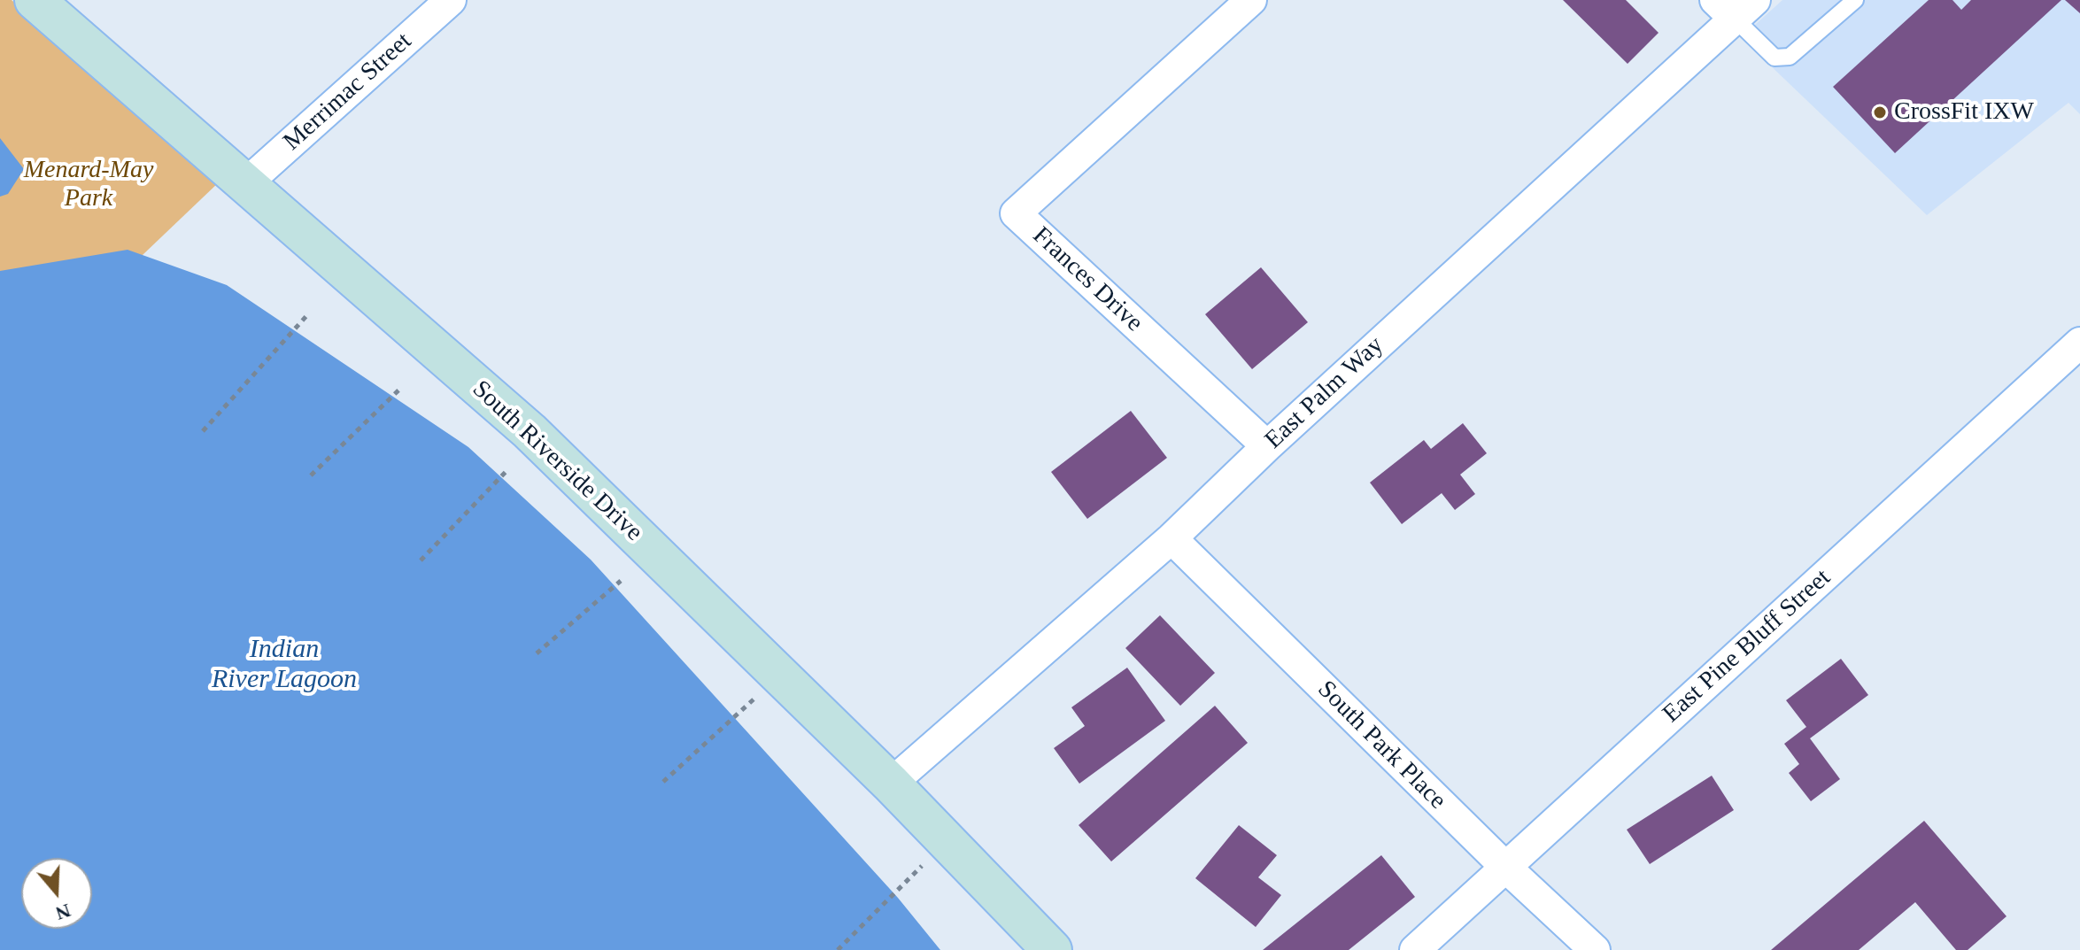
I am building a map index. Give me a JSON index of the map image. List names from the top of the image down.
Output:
{
  "streets": {
    "street": [
      "Merrimac Street",
      "Frances Drive",
      "East Palm Way",
      "South Riverside Drive",
      "East Pine Bluff Street",
      "South Park Place"
    ]
  },
  "crossings": [
    ["Merrimac Street", "South Riverside Drive"],
    ["Frances Drive", "East Palm Way"],
    ["East Palm Way", "South Riverside Drive"],
    ["East Palm Way", "South Park Place"],
    ["East Pine Bluff Street", "South Park Place"]
  ],
  "water": ["Indian River Lagoon"],
  "parks": ["Menard-May Park"],
  "places": ["CrossFit IXW"],
  "north": "bottom"
}
